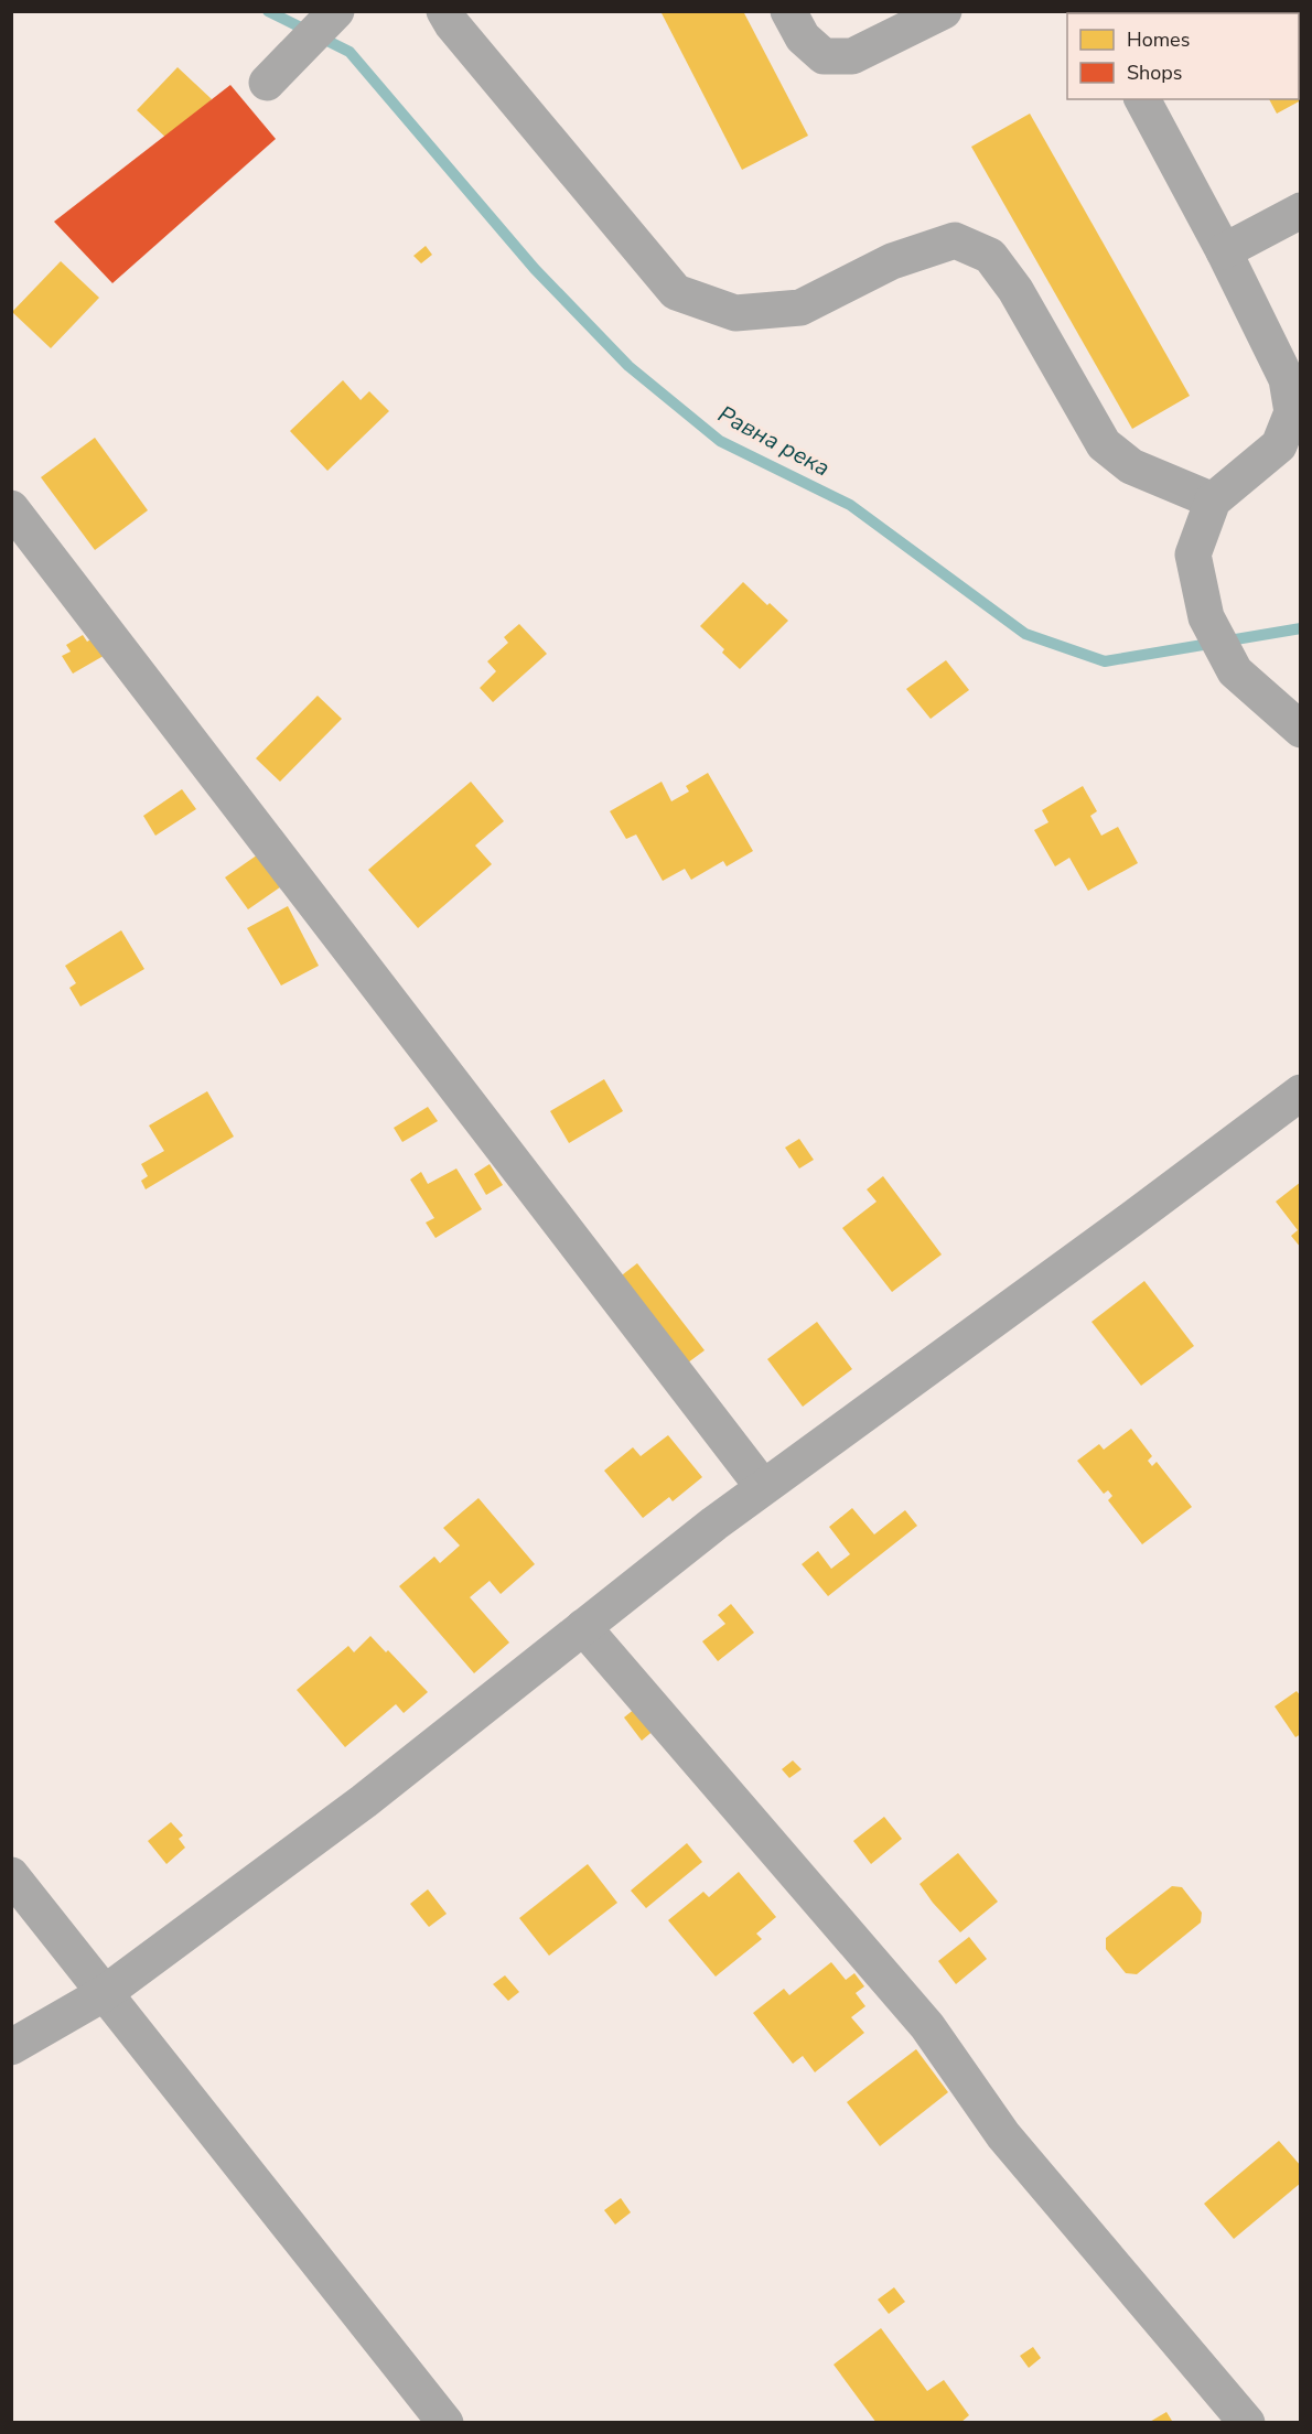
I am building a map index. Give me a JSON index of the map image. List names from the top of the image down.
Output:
{
  "water": ["Равна река"],
  "legend": ["Homes", "Shops"]
}
